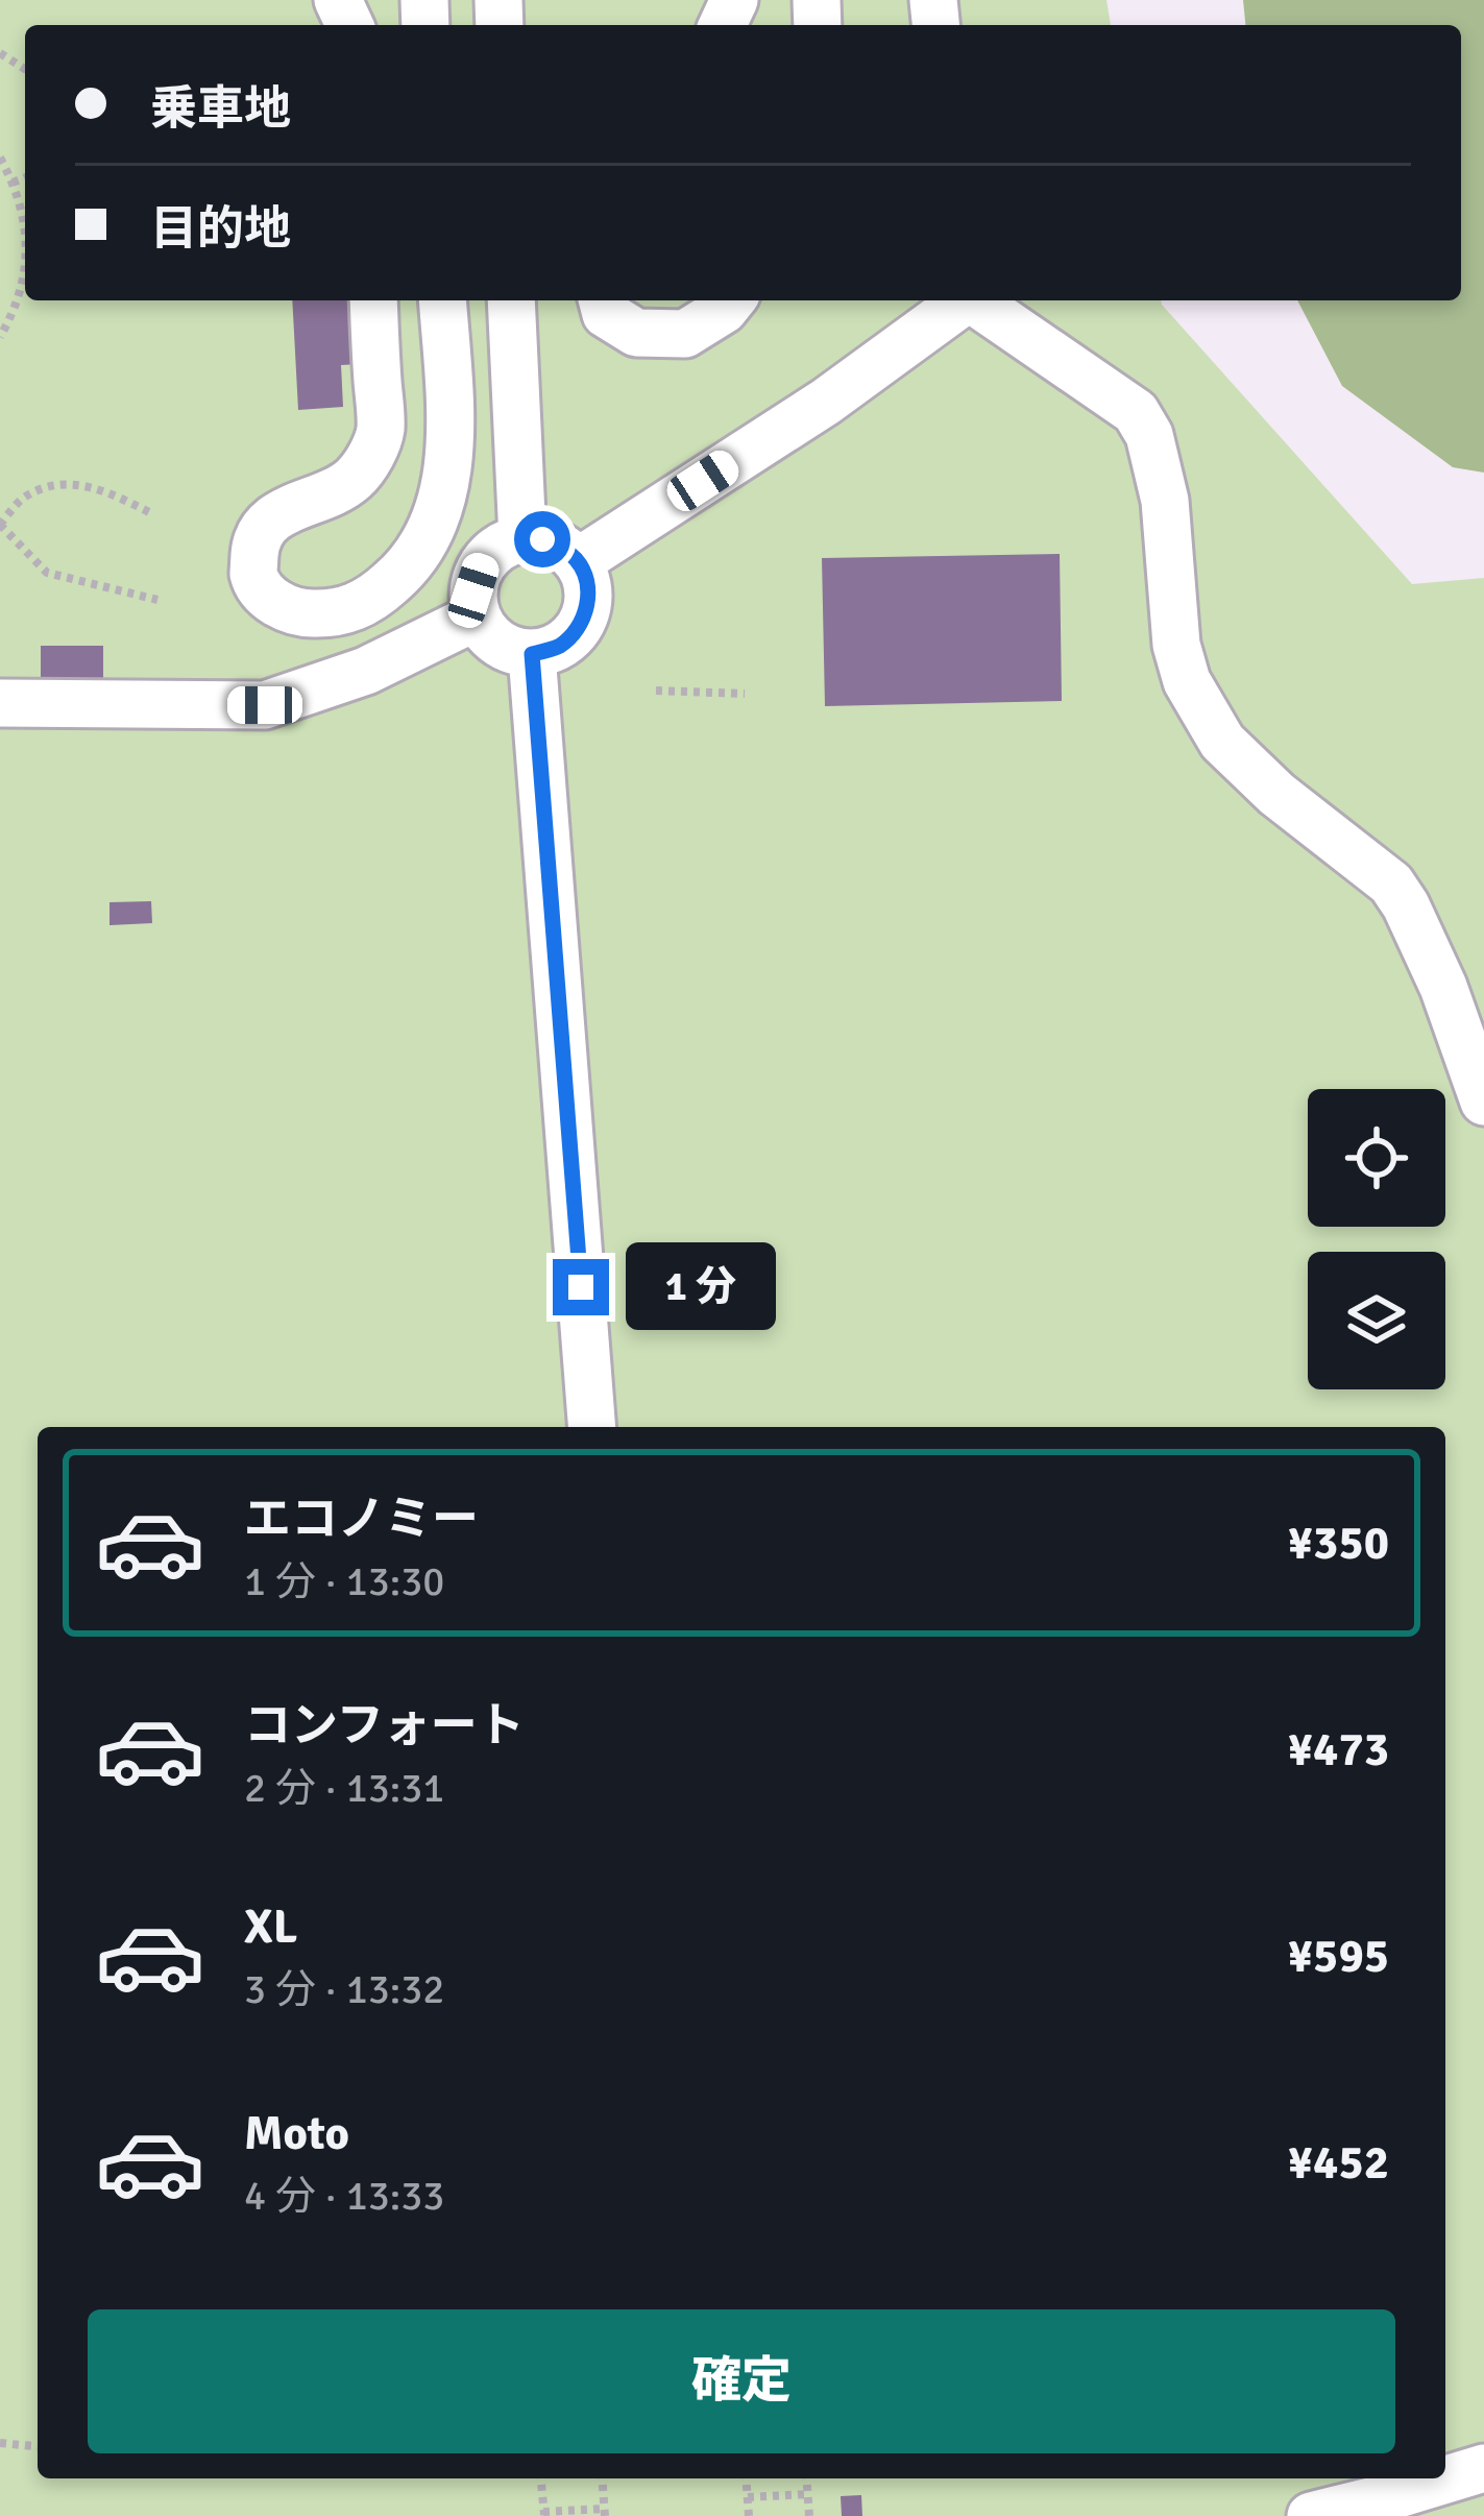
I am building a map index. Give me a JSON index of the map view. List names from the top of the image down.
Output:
{
  "page": {
    "banner": ["乗車地", "目的地"],
    "bubble": "1 分",
    "list": [
      {
        "name": "エコノミー",
        "note": "1 分 · 13:30",
        "value": "¥350"
      },
      {
        "name": "コンフォート",
        "note": "2 分 · 13:31",
        "value": "¥473"
      },
      {
        "name": "XL",
        "note": "3 分 · 13:32",
        "value": "¥595"
      },
      {
        "name": "Moto",
        "note": "4 分 · 13:33",
        "value": "¥452"
      }
    ],
    "buttons": "確定"
  }
}
